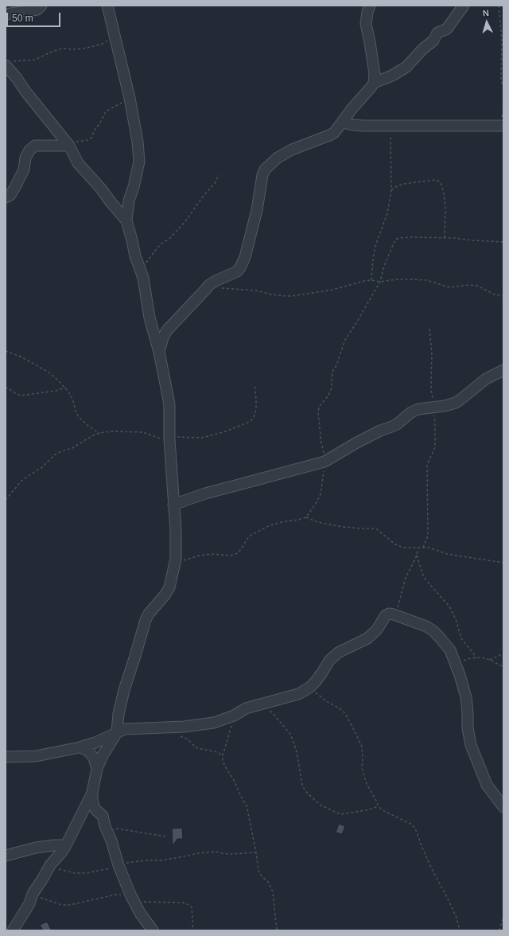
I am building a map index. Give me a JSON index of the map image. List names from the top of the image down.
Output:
{
  "scale_bar": "50 m",
  "north": "top"
}
